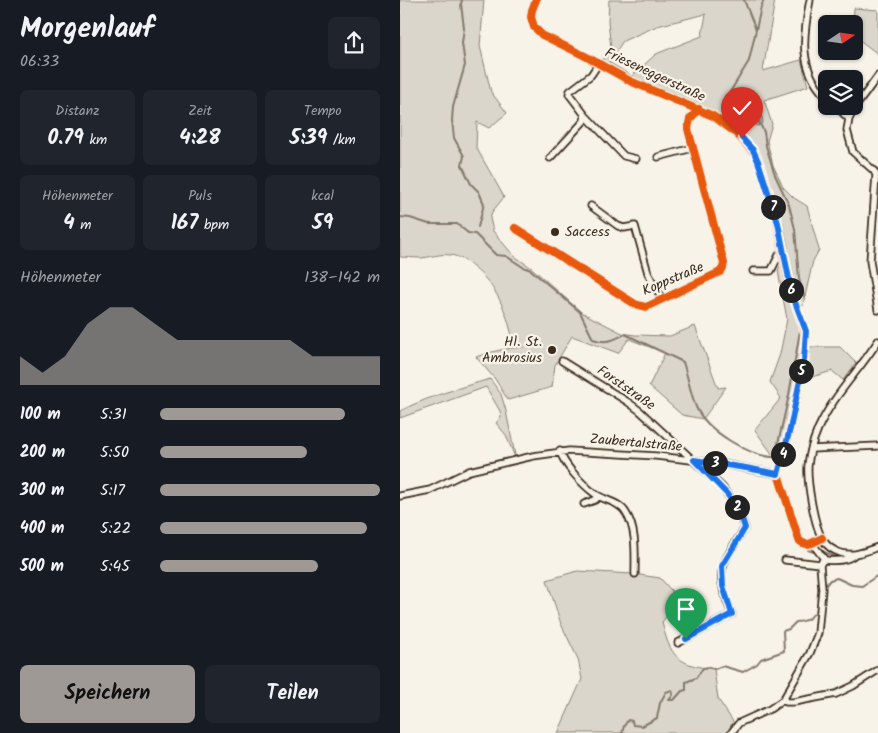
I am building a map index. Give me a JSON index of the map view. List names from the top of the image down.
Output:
{
  "streets": {
    "street": [
      "Frieseneggerstraße",
      "Koppstraße",
      "Forststraße",
      "Zaubertalstraße"
    ]
  },
  "crossings": [
    ["Frieseneggerstraße", "Koppstraße"],
    ["Frieseneggerstraße", "Zaubertalstraße"],
    ["Forststraße", "Zaubertalstraße"]
  ],
  "places": ["Saccess", "Hl. St. Ambrosius"],
  "north": "right",
  "page": {
    "heading": ["Morgenlauf", "06:33"],
    "stats": [
      ["Distanz", "0.79 km"],
      ["Zeit", "4:28"],
      ["Tempo", "5:39 /km"],
      ["Höhenmeter", "4 m"],
      ["Puls", "167 bpm"],
      ["kcal", "59"]
    ],
    "pins": [
      "7",
      "6",
      "5",
      "4",
      "3",
      "2"
    ],
    "chart": ["Höhenmeter", "138–142 m"],
    "list": [
      {
        "name": "100 m",
        "note": "5:31"
      },
      {
        "name": "200 m",
        "note": "5:50"
      },
      {
        "name": "300 m",
        "note": "5:17"
      },
      {
        "name": "400 m",
        "note": "5:22"
      },
      {
        "name": "500 m",
        "note": "5:45"
      }
    ],
    "buttons": ["Speichern", "Teilen"]
  }
}
